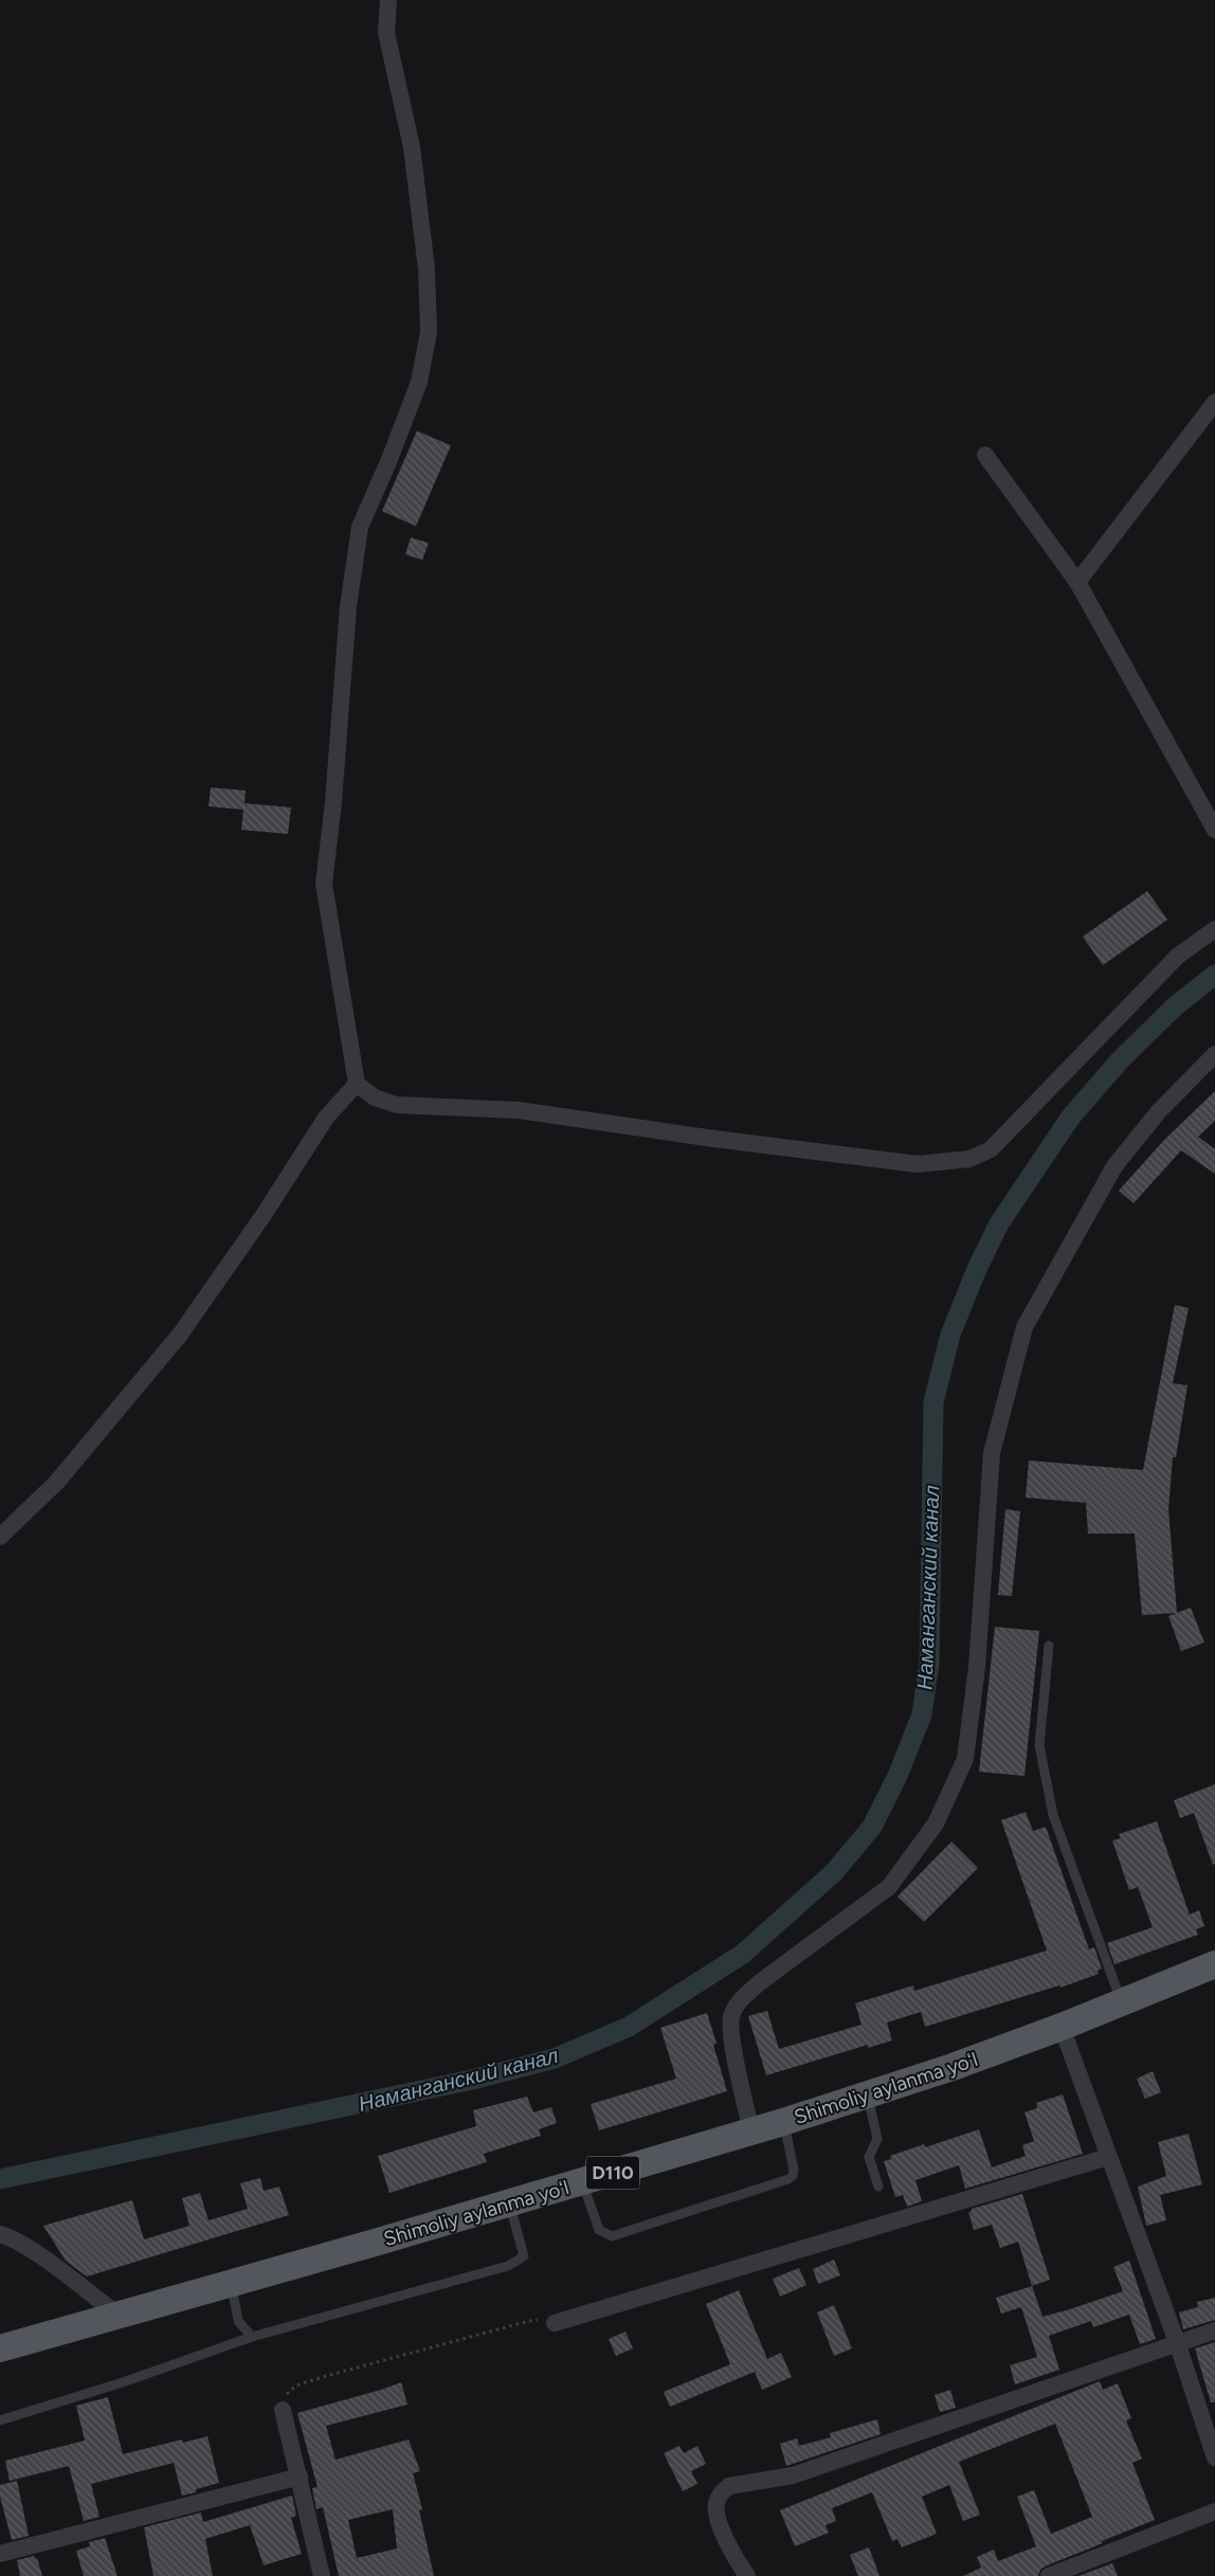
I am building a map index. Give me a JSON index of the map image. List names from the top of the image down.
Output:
{
  "streets": {
    "main road": ["Shimoliy aylanma yoʻl", "D110"]
  },
  "water": ["Наманганский канал"]
}
